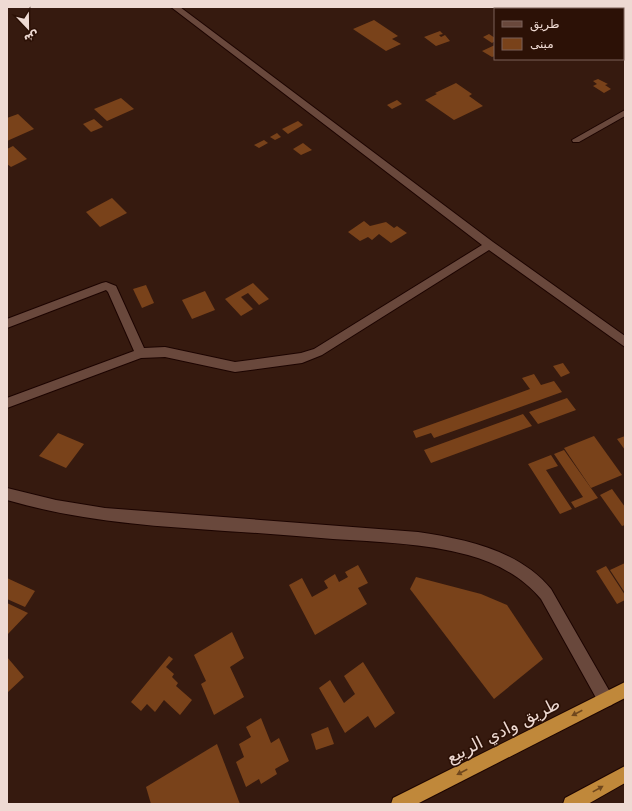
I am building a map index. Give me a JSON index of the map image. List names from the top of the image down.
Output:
{
  "streets": {
    "highway": ["طريق وادي الربيع"]
  },
  "one_way": ["طريق وادي الربيع"],
  "legend": ["طريق", "مبنى"],
  "north": "bottom"
}
